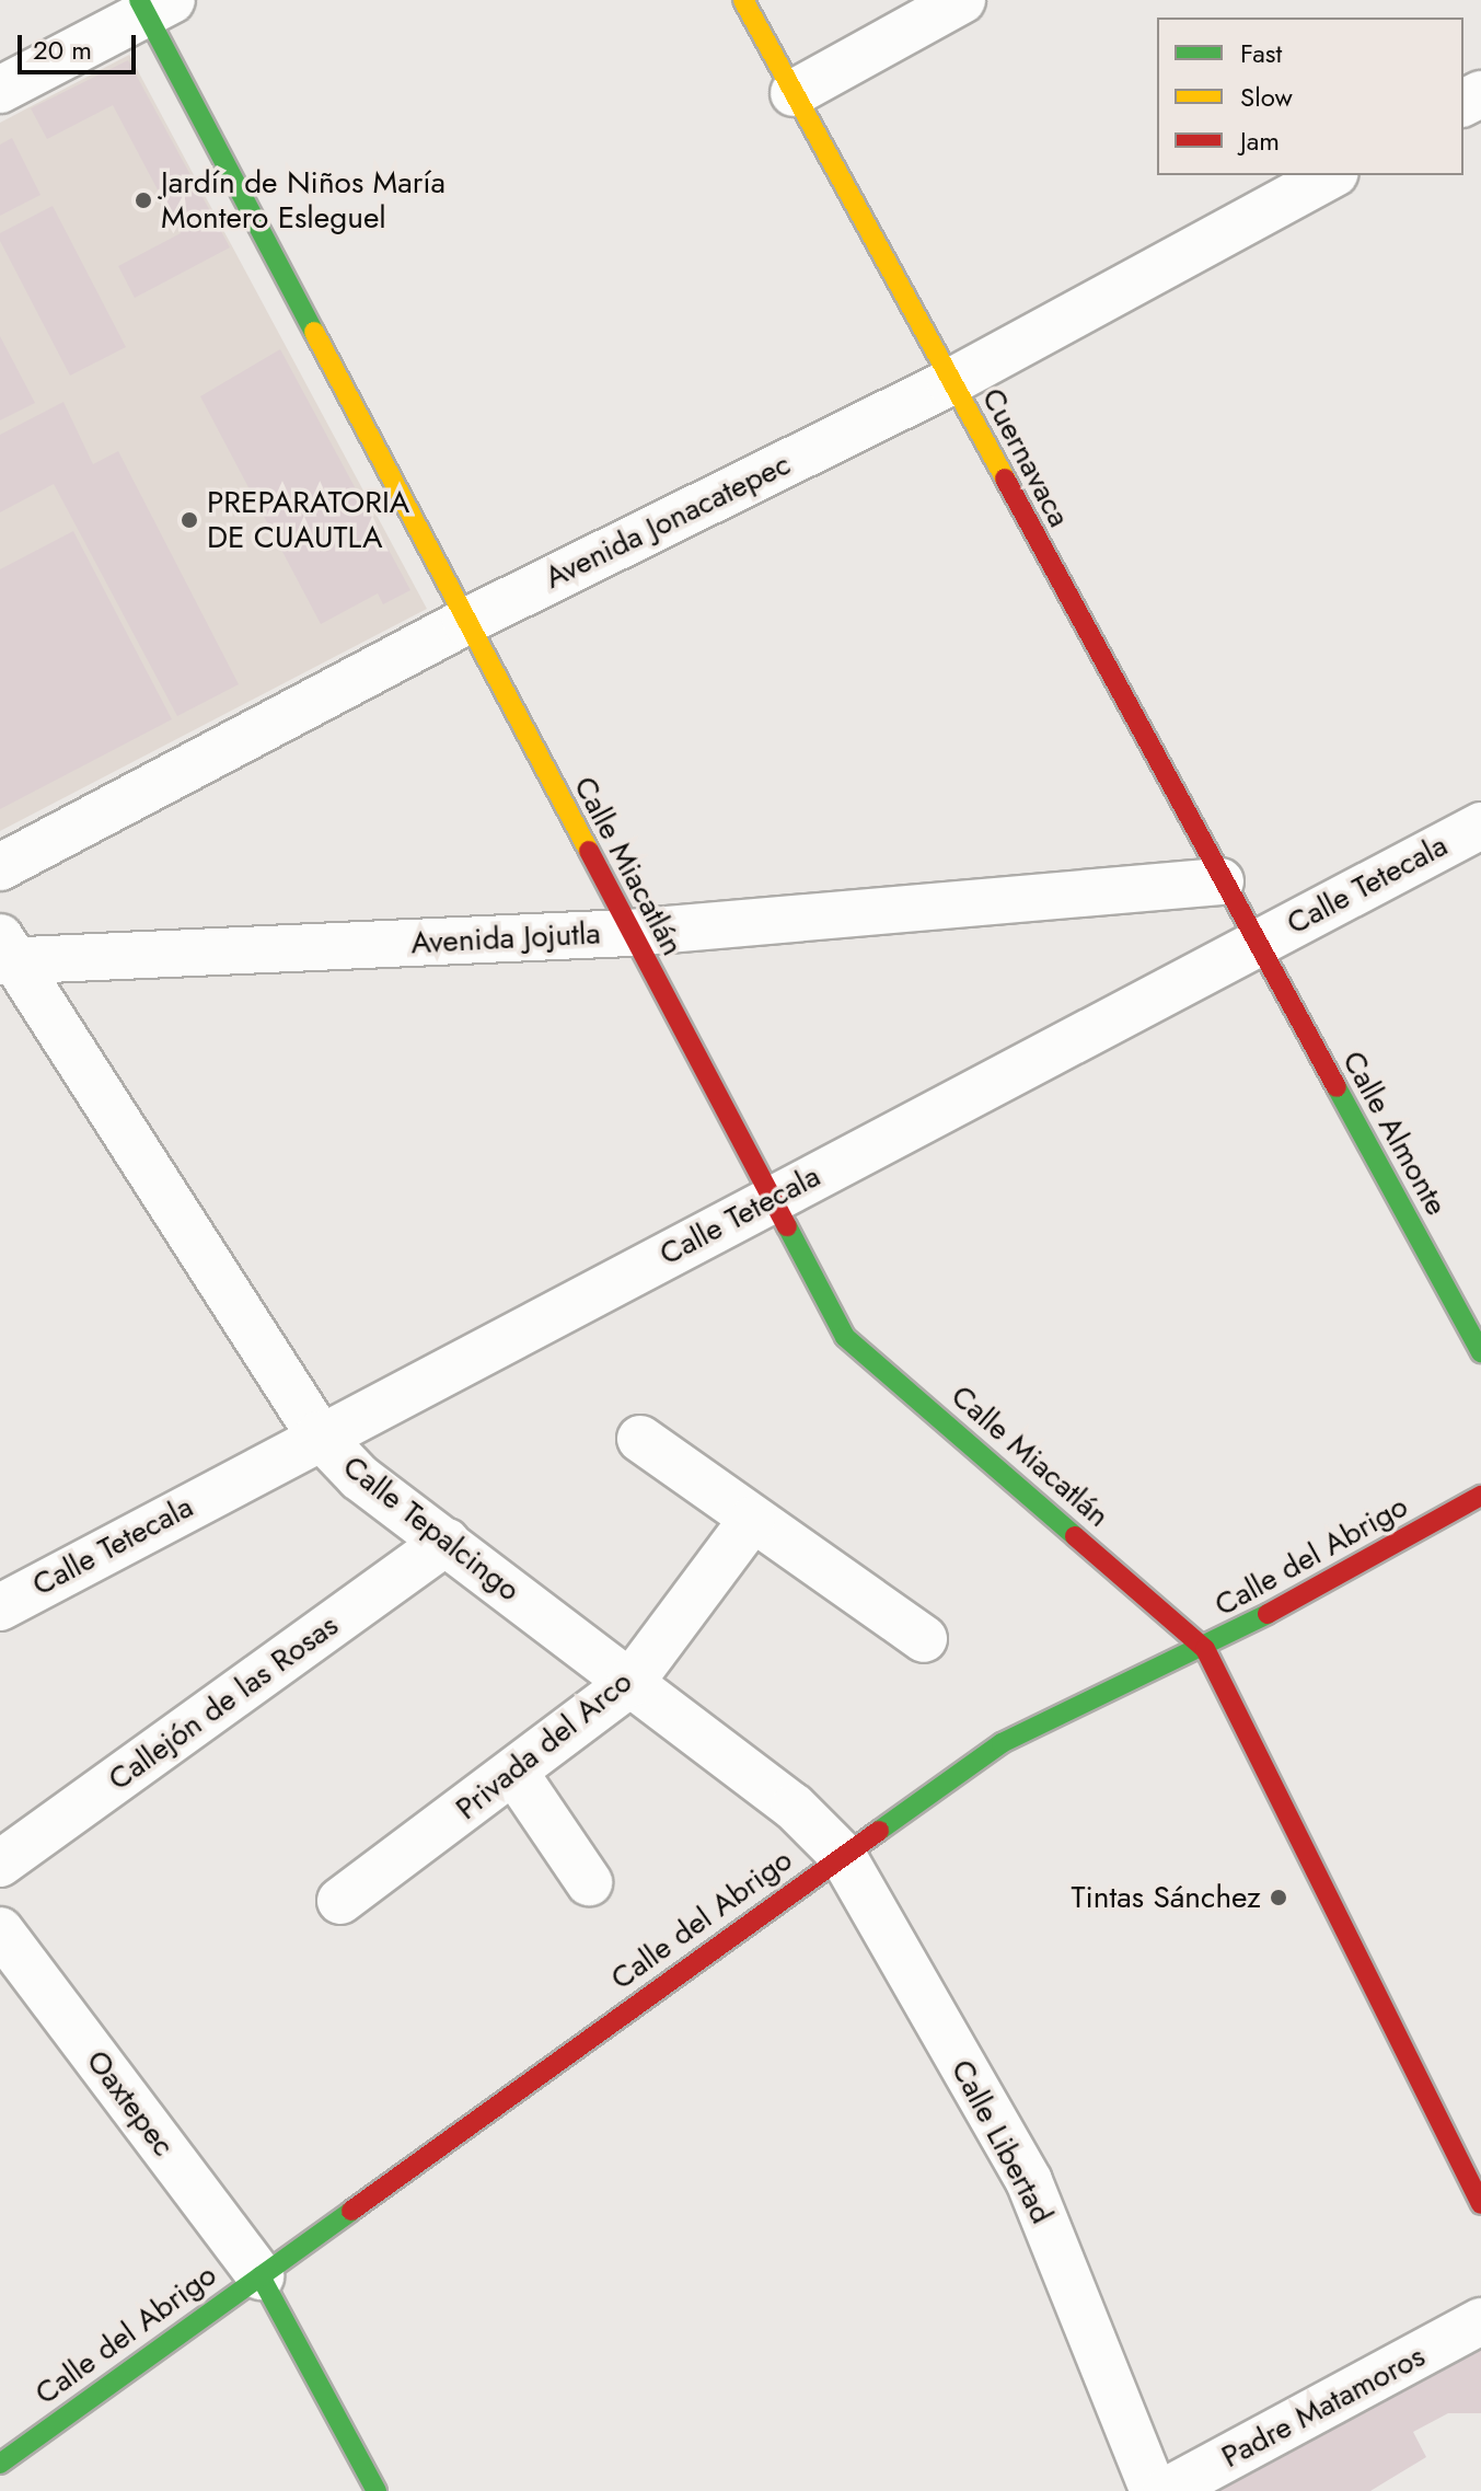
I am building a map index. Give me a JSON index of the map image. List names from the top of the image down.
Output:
{
  "streets": {
    "street": [
      "Cuernavaca",
      "Avenida Jonacatepec",
      "Calle Miacatlán",
      "Calle Tetecala",
      "Avenida Jojutla",
      "Calle Almonte",
      "Calle Tepalcingo",
      "Calle del Abrigo",
      "Callejón de las Rosas",
      "Privada del Arco",
      "Oaxtepec",
      "Calle Libertad",
      "Padre Matamoros"
    ]
  },
  "crossings": [
    ["Cuernavaca", "Avenida Jonacatepec"],
    ["Cuernavaca", "Calle Tetecala"],
    ["Cuernavaca", "Avenida Jojutla"],
    ["Cuernavaca", "Calle Almonte"],
    ["Avenida Jonacatepec", "Calle Miacatlán"],
    ["Calle Miacatlán", "Calle Tetecala"],
    ["Calle Miacatlán", "Avenida Jojutla"],
    ["Calle Miacatlán", "Calle del Abrigo"],
    ["Calle Tetecala", "Calle Almonte"],
    ["Calle Tetecala", "Calle Tepalcingo"],
    ["Avenida Jojutla", "Calle Tepalcingo"],
    ["Calle Tepalcingo", "Calle del Abrigo"],
    ["Calle Tepalcingo", "Callejón de las Rosas"],
    ["Calle Tepalcingo", "Privada del Arco"],
    ["Calle Tepalcingo", "Calle Libertad"],
    ["Calle del Abrigo", "Oaxtepec"],
    ["Calle del Abrigo", "Calle Libertad"]
  ],
  "places": ["Jardín de Niños María Montero Esleguel", "PREPARATORIA DE CUAUTLA", "Tintas Sánchez"],
  "legend": ["Fast", "Slow", "Jam"],
  "scale_bar": "20 m"
}
